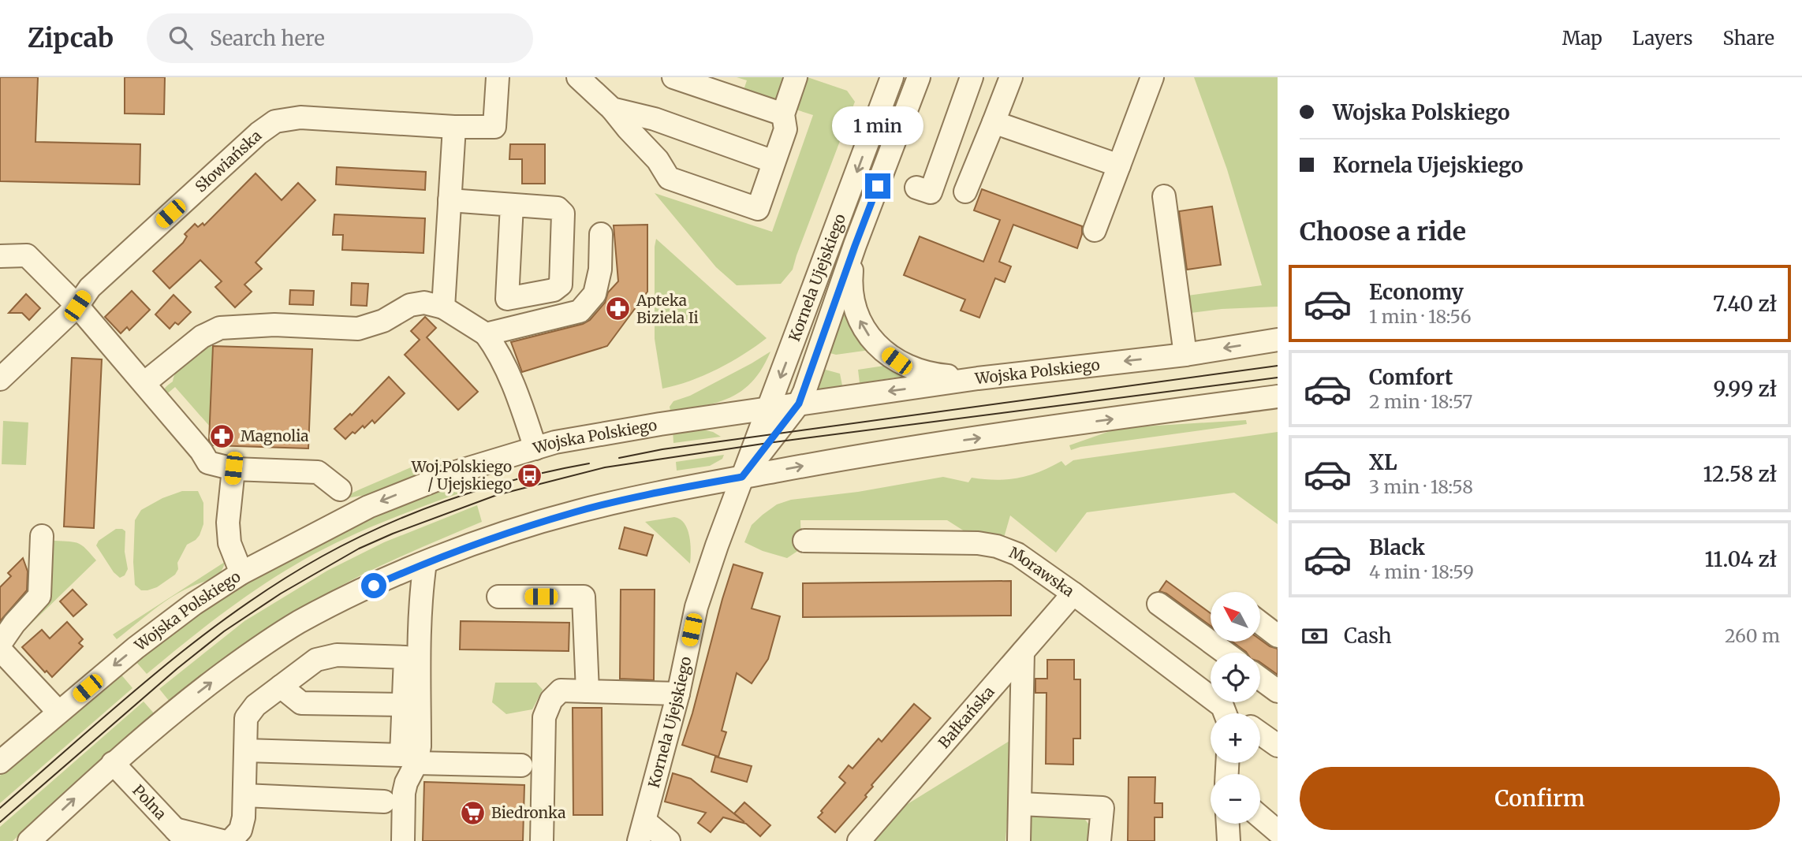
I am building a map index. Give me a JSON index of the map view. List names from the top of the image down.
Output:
{
  "streets": {
    "street": [
      "Słowiańska",
      "Kornela Ujejskiego",
      "Wojska Polskiego",
      "Morawska",
      "Bałkańska",
      "Polna"
    ]
  },
  "crossings": [
    ["Kornela Ujejskiego", "Wojska Polskiego"],
    ["Morawska", "Bałkańska"]
  ],
  "places": {
    "pharmacy": ["Apteka Biziela Ii", "Magnolia"],
    "bus stop": ["Woj.Polskiego / Ujejskiego"],
    "supermarket": ["Biedronka"]
  },
  "north": "top left",
  "page": {
    "header": "Zipcab",
    "search": "Search here",
    "nav": ["Map", "Layers", "Share"],
    "banner": ["Wojska Polskiego", "Kornela Ujejskiego"],
    "bubble": "1 min",
    "heading": "Choose a ride",
    "list": [
      {
        "name": "Economy",
        "note": "1 min · 18:56",
        "value": "7.40 zł"
      },
      {
        "name": "Comfort",
        "note": "2 min · 18:57",
        "value": "9.99 zł"
      },
      {
        "name": "XL",
        "note": "3 min · 18:58",
        "value": "12.58 zł"
      },
      {
        "name": "Black",
        "note": "4 min · 18:59",
        "value": "11.04 zł"
      }
    ],
    "map_buttons": ["+", "−"],
    "pay": ["Cash", "260 m"],
    "buttons": "Confirm"
  }
}
